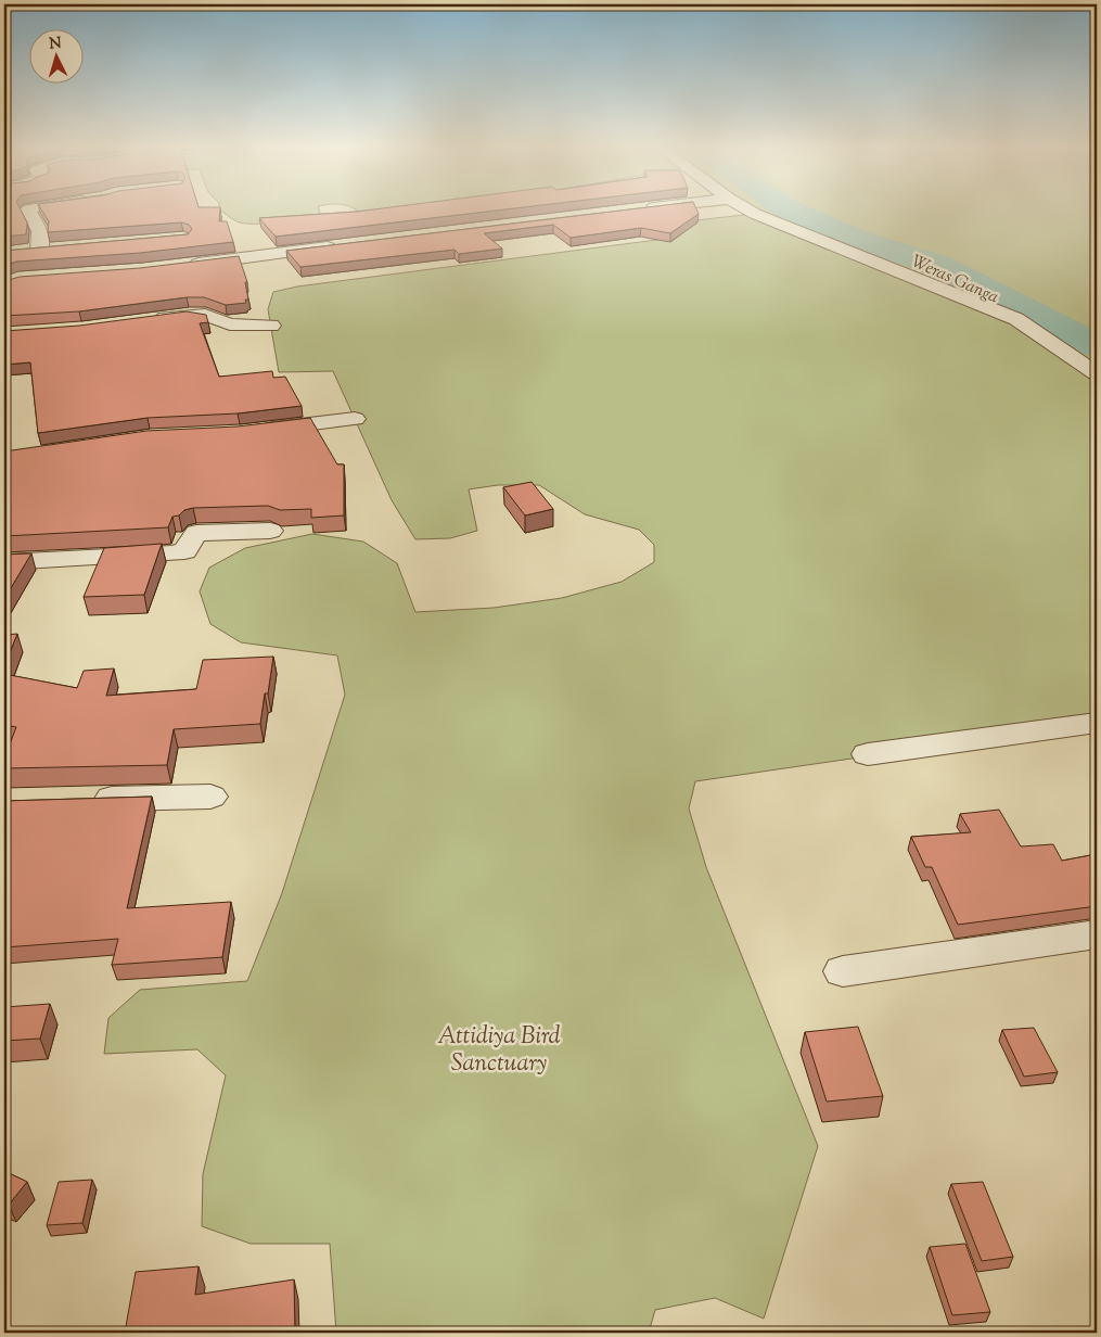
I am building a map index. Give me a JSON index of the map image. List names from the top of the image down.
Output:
{
  "water": ["Weras Ganga"],
  "parks": ["Attidiya Bird Sanctuary"],
  "north": "top"
}
